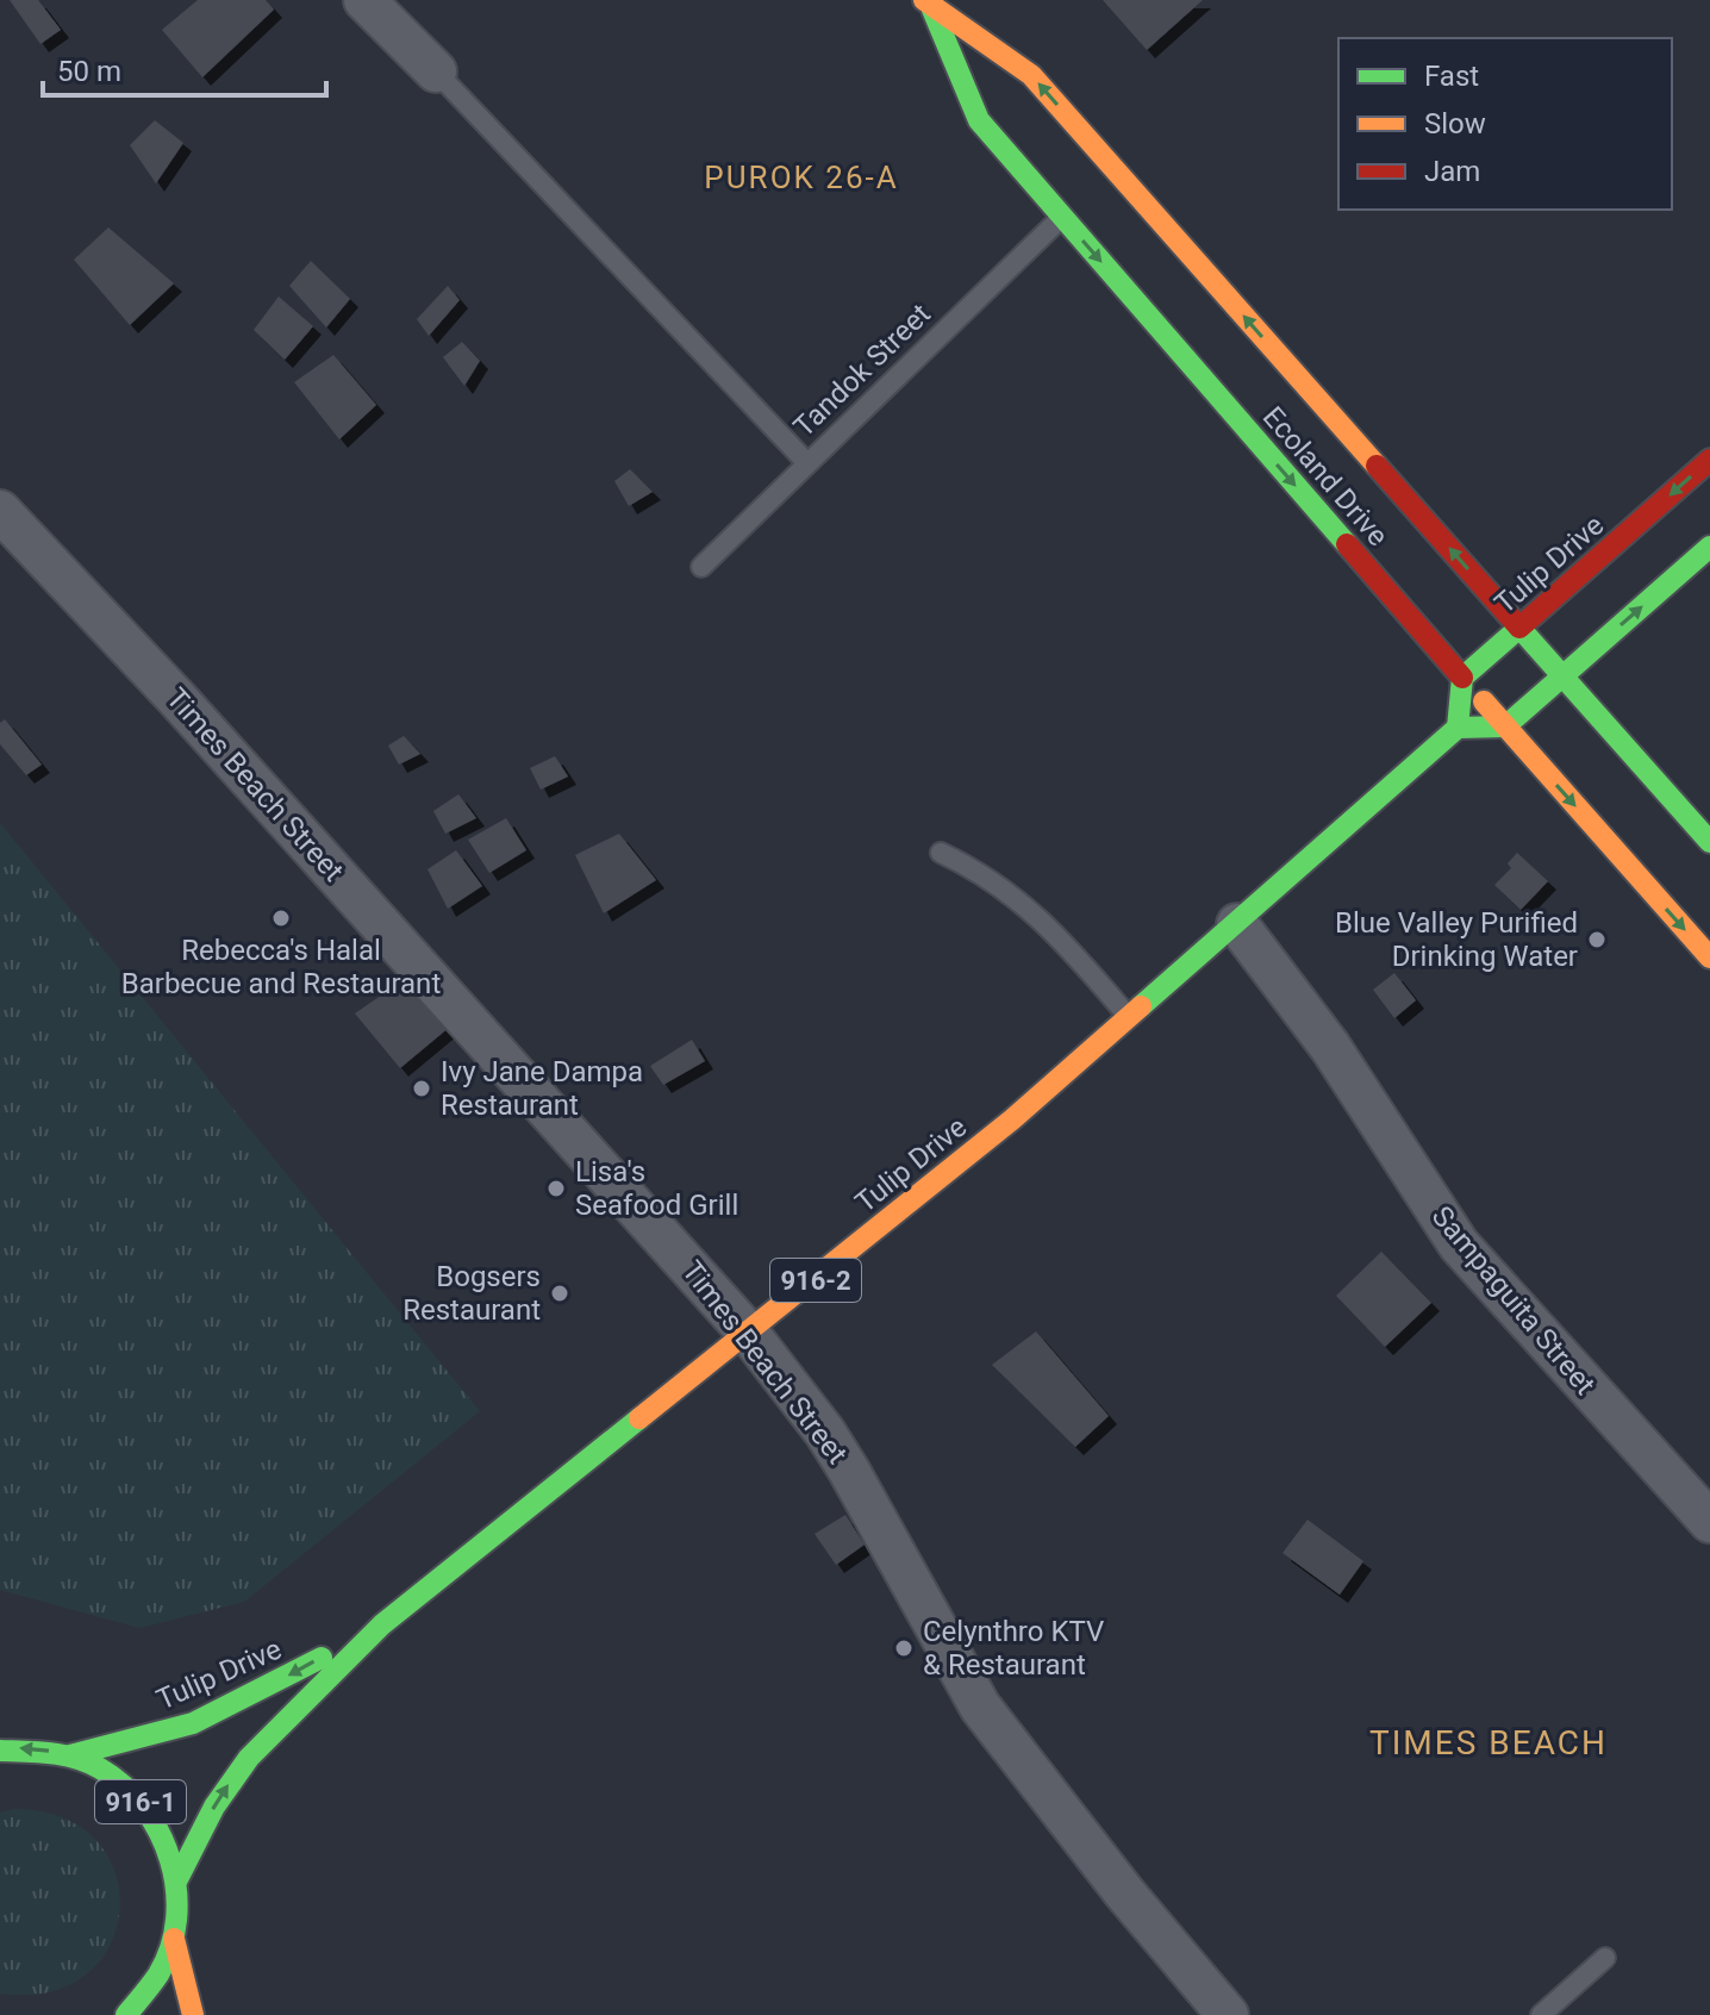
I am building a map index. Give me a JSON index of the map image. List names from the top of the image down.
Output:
{
  "streets": {
    "main road": [
      "Ecoland Drive",
      "Tulip Drive",
      "916-2",
      "916-1"
    ],
    "street": ["Times Beach Street", "Sampaguita Street"],
    "lane": ["Tandok Street"]
  },
  "crossings": [
    ["Tandok Street", "Ecoland Drive"],
    ["Ecoland Drive", "Tulip Drive"],
    ["Tulip Drive", "Times Beach Street"],
    ["Tulip Drive", "Sampaguita Street"],
    ["Tulip Drive", "916-1"]
  ],
  "districts": ["PUROK 26-A", "TIMES BEACH"],
  "places": [
    "Rebecca's Halal Barbecue and Restaurant",
    "Blue Valley Purified Drinking Water",
    "Ivy Jane Dampa Restaurant",
    "Lisa's Seafood Grill",
    "Bogsers Restaurant",
    "Celynthro KTV & Restaurant"
  ],
  "legend": ["Fast", "Slow", "Jam"],
  "scale_bar": "50 m"
}
